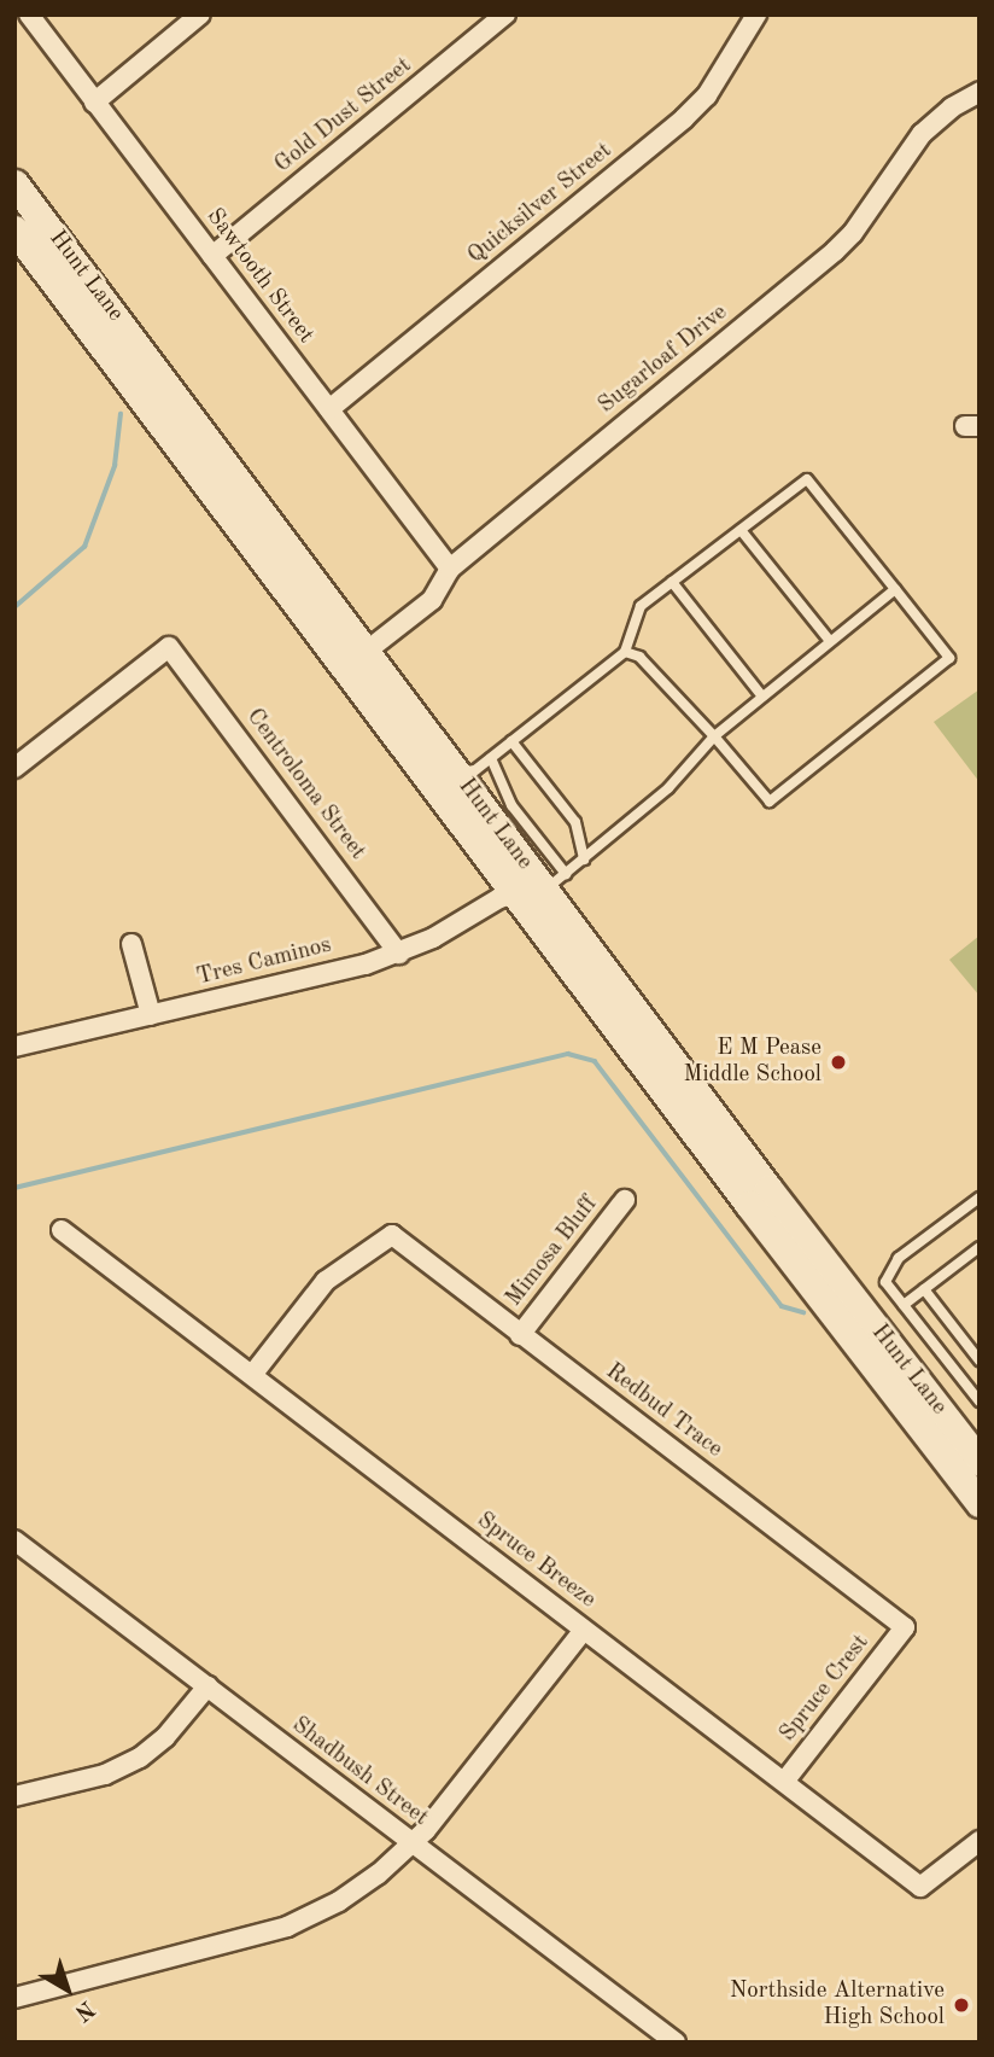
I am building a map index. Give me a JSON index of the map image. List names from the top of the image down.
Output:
{
  "streets": {
    "main road": ["Hunt Lane"],
    "street": [
      "Gold Dust Street",
      "Quicksilver Street",
      "Sawtooth Street",
      "Sugarloaf Drive",
      "Centroloma Street",
      "Tres Caminos",
      "Mimosa Bluff",
      "Redbud Trace",
      "Spruce Breeze",
      "Spruce Crest",
      "Shadbush Street"
    ]
  },
  "crossings": [
    ["Gold Dust Street", "Sawtooth Street"],
    ["Quicksilver Street", "Sawtooth Street"],
    ["Hunt Lane", "Sugarloaf Drive"],
    ["Hunt Lane", "Tres Caminos"],
    ["Sawtooth Street", "Sugarloaf Drive"],
    ["Centroloma Street", "Tres Caminos"],
    ["Mimosa Bluff", "Redbud Trace"],
    ["Redbud Trace", "Spruce Breeze"],
    ["Redbud Trace", "Spruce Crest"],
    ["Spruce Breeze", "Spruce Crest"]
  ],
  "places": ["E M Pease Middle School", "Northside Alternative High School"],
  "north": "bottom right"
}
